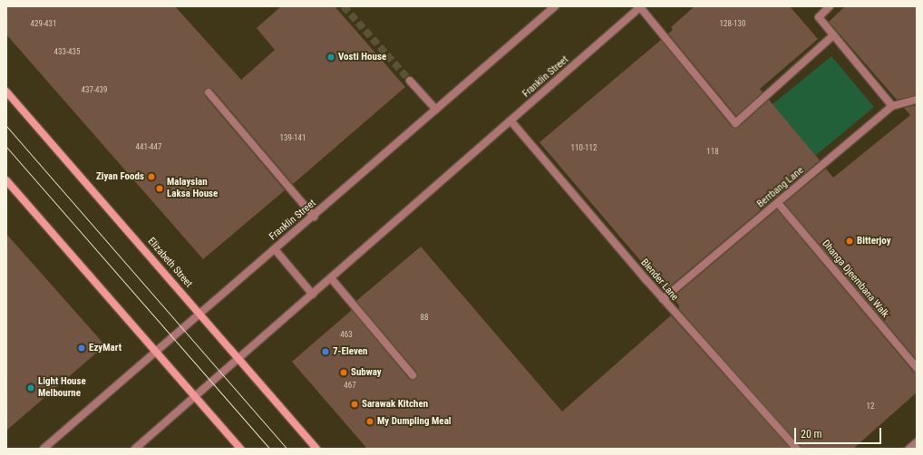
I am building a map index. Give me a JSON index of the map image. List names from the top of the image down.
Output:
{
  "streets": {
    "street": [
      "Franklin Street",
      "Berrbang Lane",
      "Elizabeth Street",
      "Dhanga Djeembana Walk",
      "Blender Lane"
    ]
  },
  "crossings": [
    ["Franklin Street", "Elizabeth Street"],
    ["Franklin Street", "Blender Lane"],
    ["Berrbang Lane", "Dhanga Djeembana Walk"],
    ["Berrbang Lane", "Blender Lane"]
  ],
  "places": [
    "Vosti House",
    "Ziyan Foods",
    "Malaysian Laksa House",
    "Bitterjoy",
    "EzyMart",
    "7-Eleven",
    "Subway",
    "Light House Melbourne",
    "Sarawak Kitchen",
    "My Dumpling Meal"
  ],
  "house_numbers": [
    "429-431",
    "128-130",
    "433-435",
    "437-439",
    "139-141",
    "441-447",
    "110-112",
    "118",
    "88",
    "463",
    "467",
    "12"
  ],
  "scale_bar": "20 m"
}
